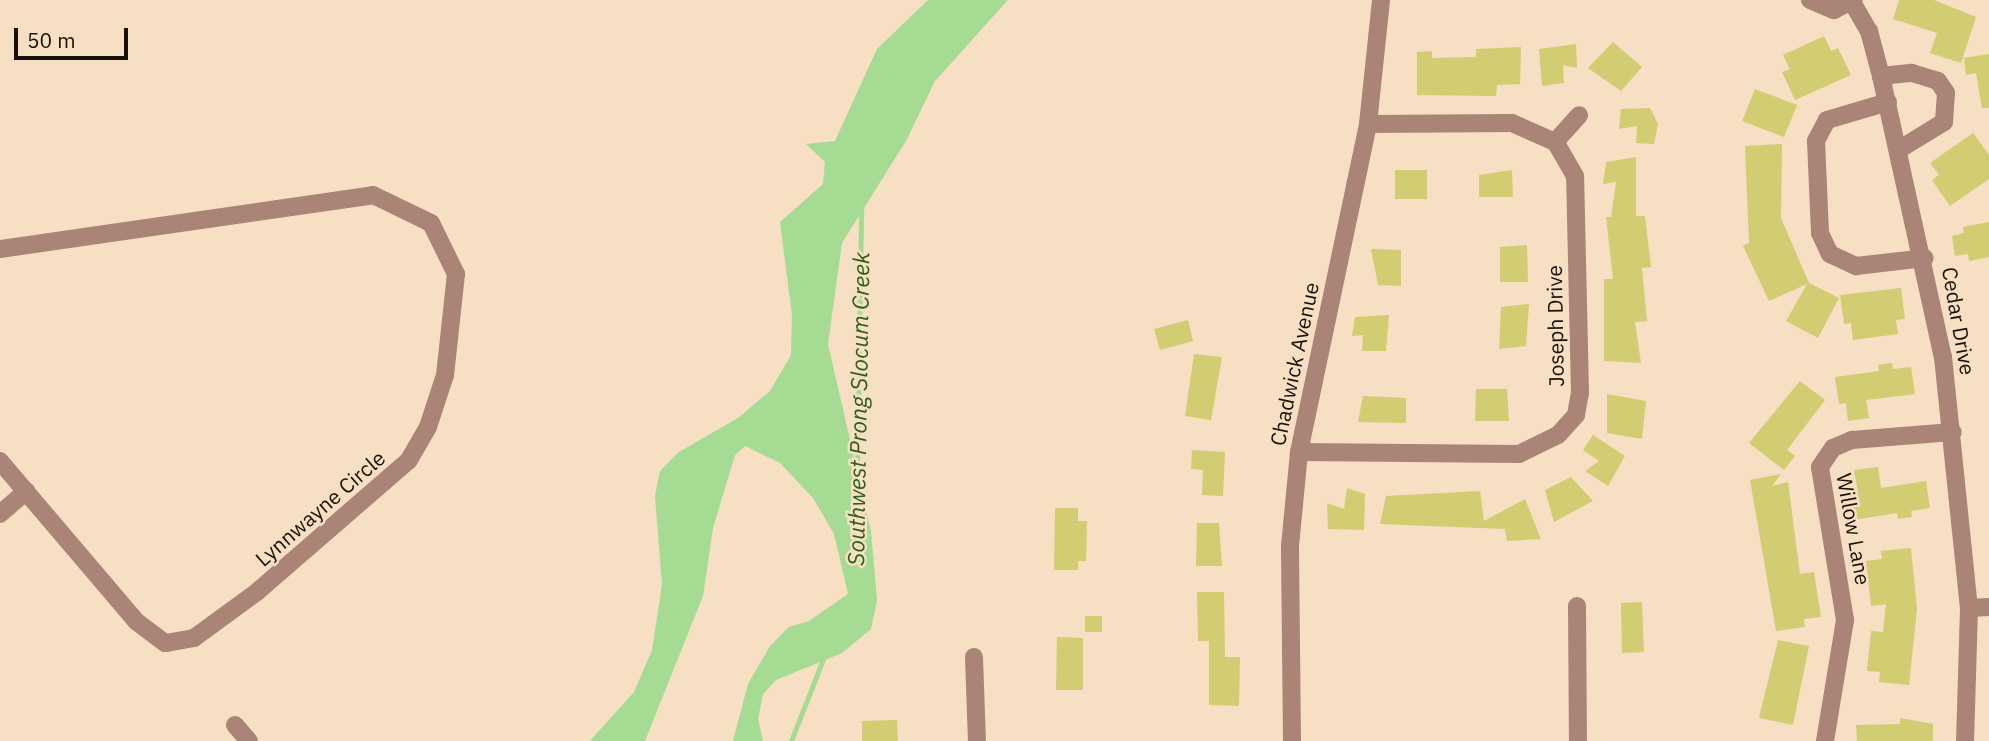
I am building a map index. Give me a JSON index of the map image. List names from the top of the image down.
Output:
{
  "streets": {
    "street": [
      "Cedar Drive",
      "Joseph Drive",
      "Chadwick Avenue",
      "Lynnwayne Circle",
      "Willow Lane"
    ]
  },
  "crossings": [
    ["Cedar Drive", "Willow Lane"],
    ["Joseph Drive", "Chadwick Avenue"]
  ],
  "water": ["Southwest Prong Slocum Creek"],
  "scale_bar": "50 m"
}
